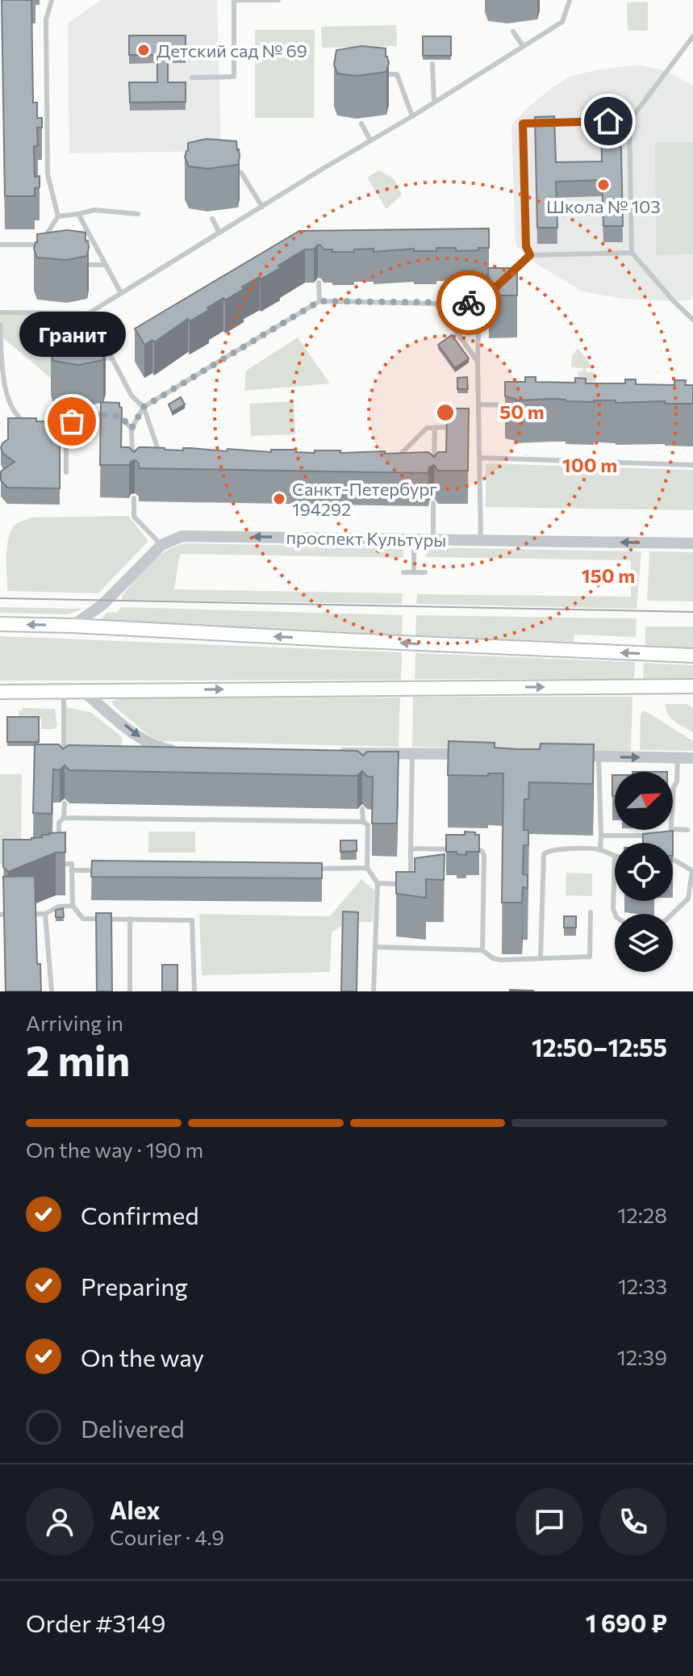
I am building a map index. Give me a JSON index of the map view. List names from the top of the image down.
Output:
{
  "streets": {
    "street": ["проспект Культуры"]
  },
  "one_way": ["проспект Культуры"],
  "places": [
    "Детский сад № 69",
    "Школа № 103",
    "Гранит",
    "Санкт-Петербург 194292"
  ],
  "north": "top right",
  "page": {
    "bubble": "Гранит",
    "heading": ["2 min", "Arriving in", "12:50–12:55"],
    "panel": [
      "Alex",
      "Courier · 4.9",
      "Order #3149",
      "1 690 ₽"
    ],
    "bar": "On the way · 190 m",
    "list": [
      ["Confirmed", "12:28"],
      ["Preparing", "12:33"],
      ["On the way", "12:39"],
      "Delivered"
    ]
  },
  "rings": ["50 m", "100 m", "150 m"]
}
